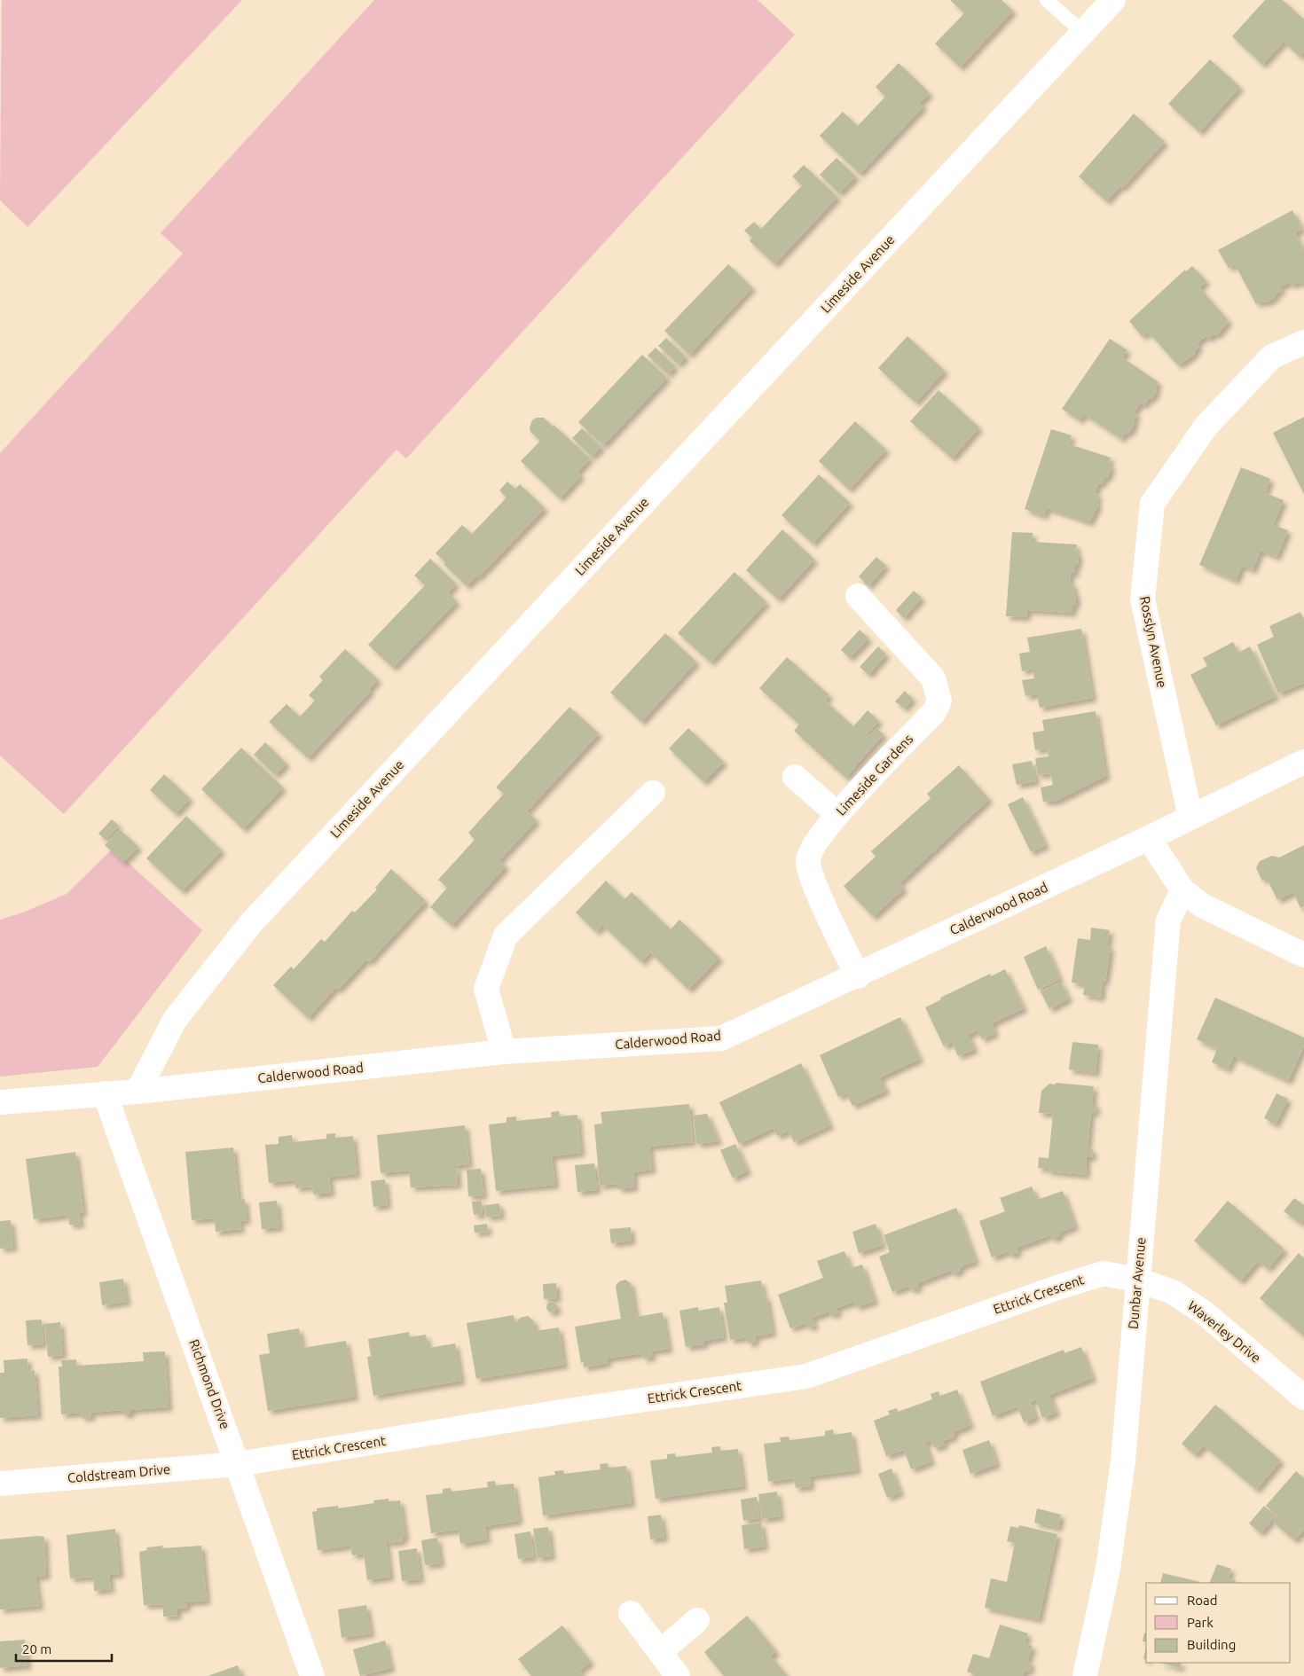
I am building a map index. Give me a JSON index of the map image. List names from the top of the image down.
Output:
{
  "streets": {
    "street": [
      "Limeside Avenue",
      "Rosslyn Avenue",
      "Limeside Gardens",
      "Calderwood Road",
      "Dunbar Avenue",
      "Ettrick Crescent",
      "Waverley Drive",
      "Richmond Drive",
      "Coldstream Drive"
    ]
  },
  "crossings": [
    ["Limeside Avenue", "Calderwood Road"],
    ["Rosslyn Avenue", "Calderwood Road"],
    ["Limeside Gardens", "Calderwood Road"],
    ["Calderwood Road", "Richmond Drive"],
    ["Dunbar Avenue", "Ettrick Crescent"],
    ["Dunbar Avenue", "Waverley Drive"],
    ["Ettrick Crescent", "Waverley Drive"],
    ["Ettrick Crescent", "Richmond Drive"],
    ["Ettrick Crescent", "Coldstream Drive"],
    ["Richmond Drive", "Coldstream Drive"]
  ],
  "legend": ["Road", "Park", "Building"],
  "scale_bar": "20 m"
}
